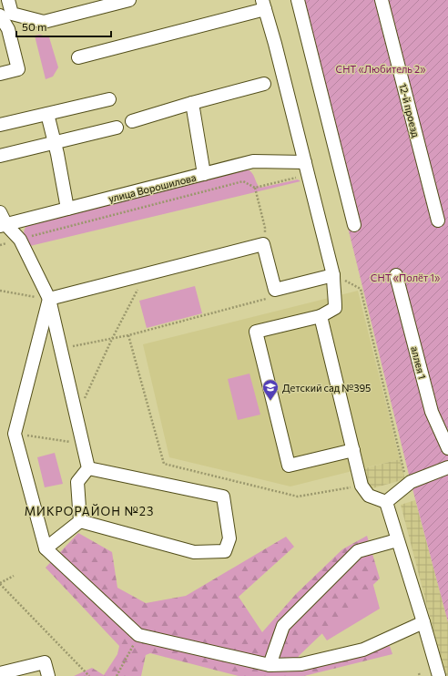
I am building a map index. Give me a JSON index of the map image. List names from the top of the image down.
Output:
{
  "streets": {
    "street": ["12-й проезд", "улица Ворошилова", "аллея 1"]
  },
  "districts": ["МИКРОРАЙОН №23"],
  "parks": ["СНТ «Любитель 2»", "СНТ «Полёт 1»"],
  "places": {
    "school or university": ["Детский сад №395"]
  },
  "scale_bar": "50 m"
}
